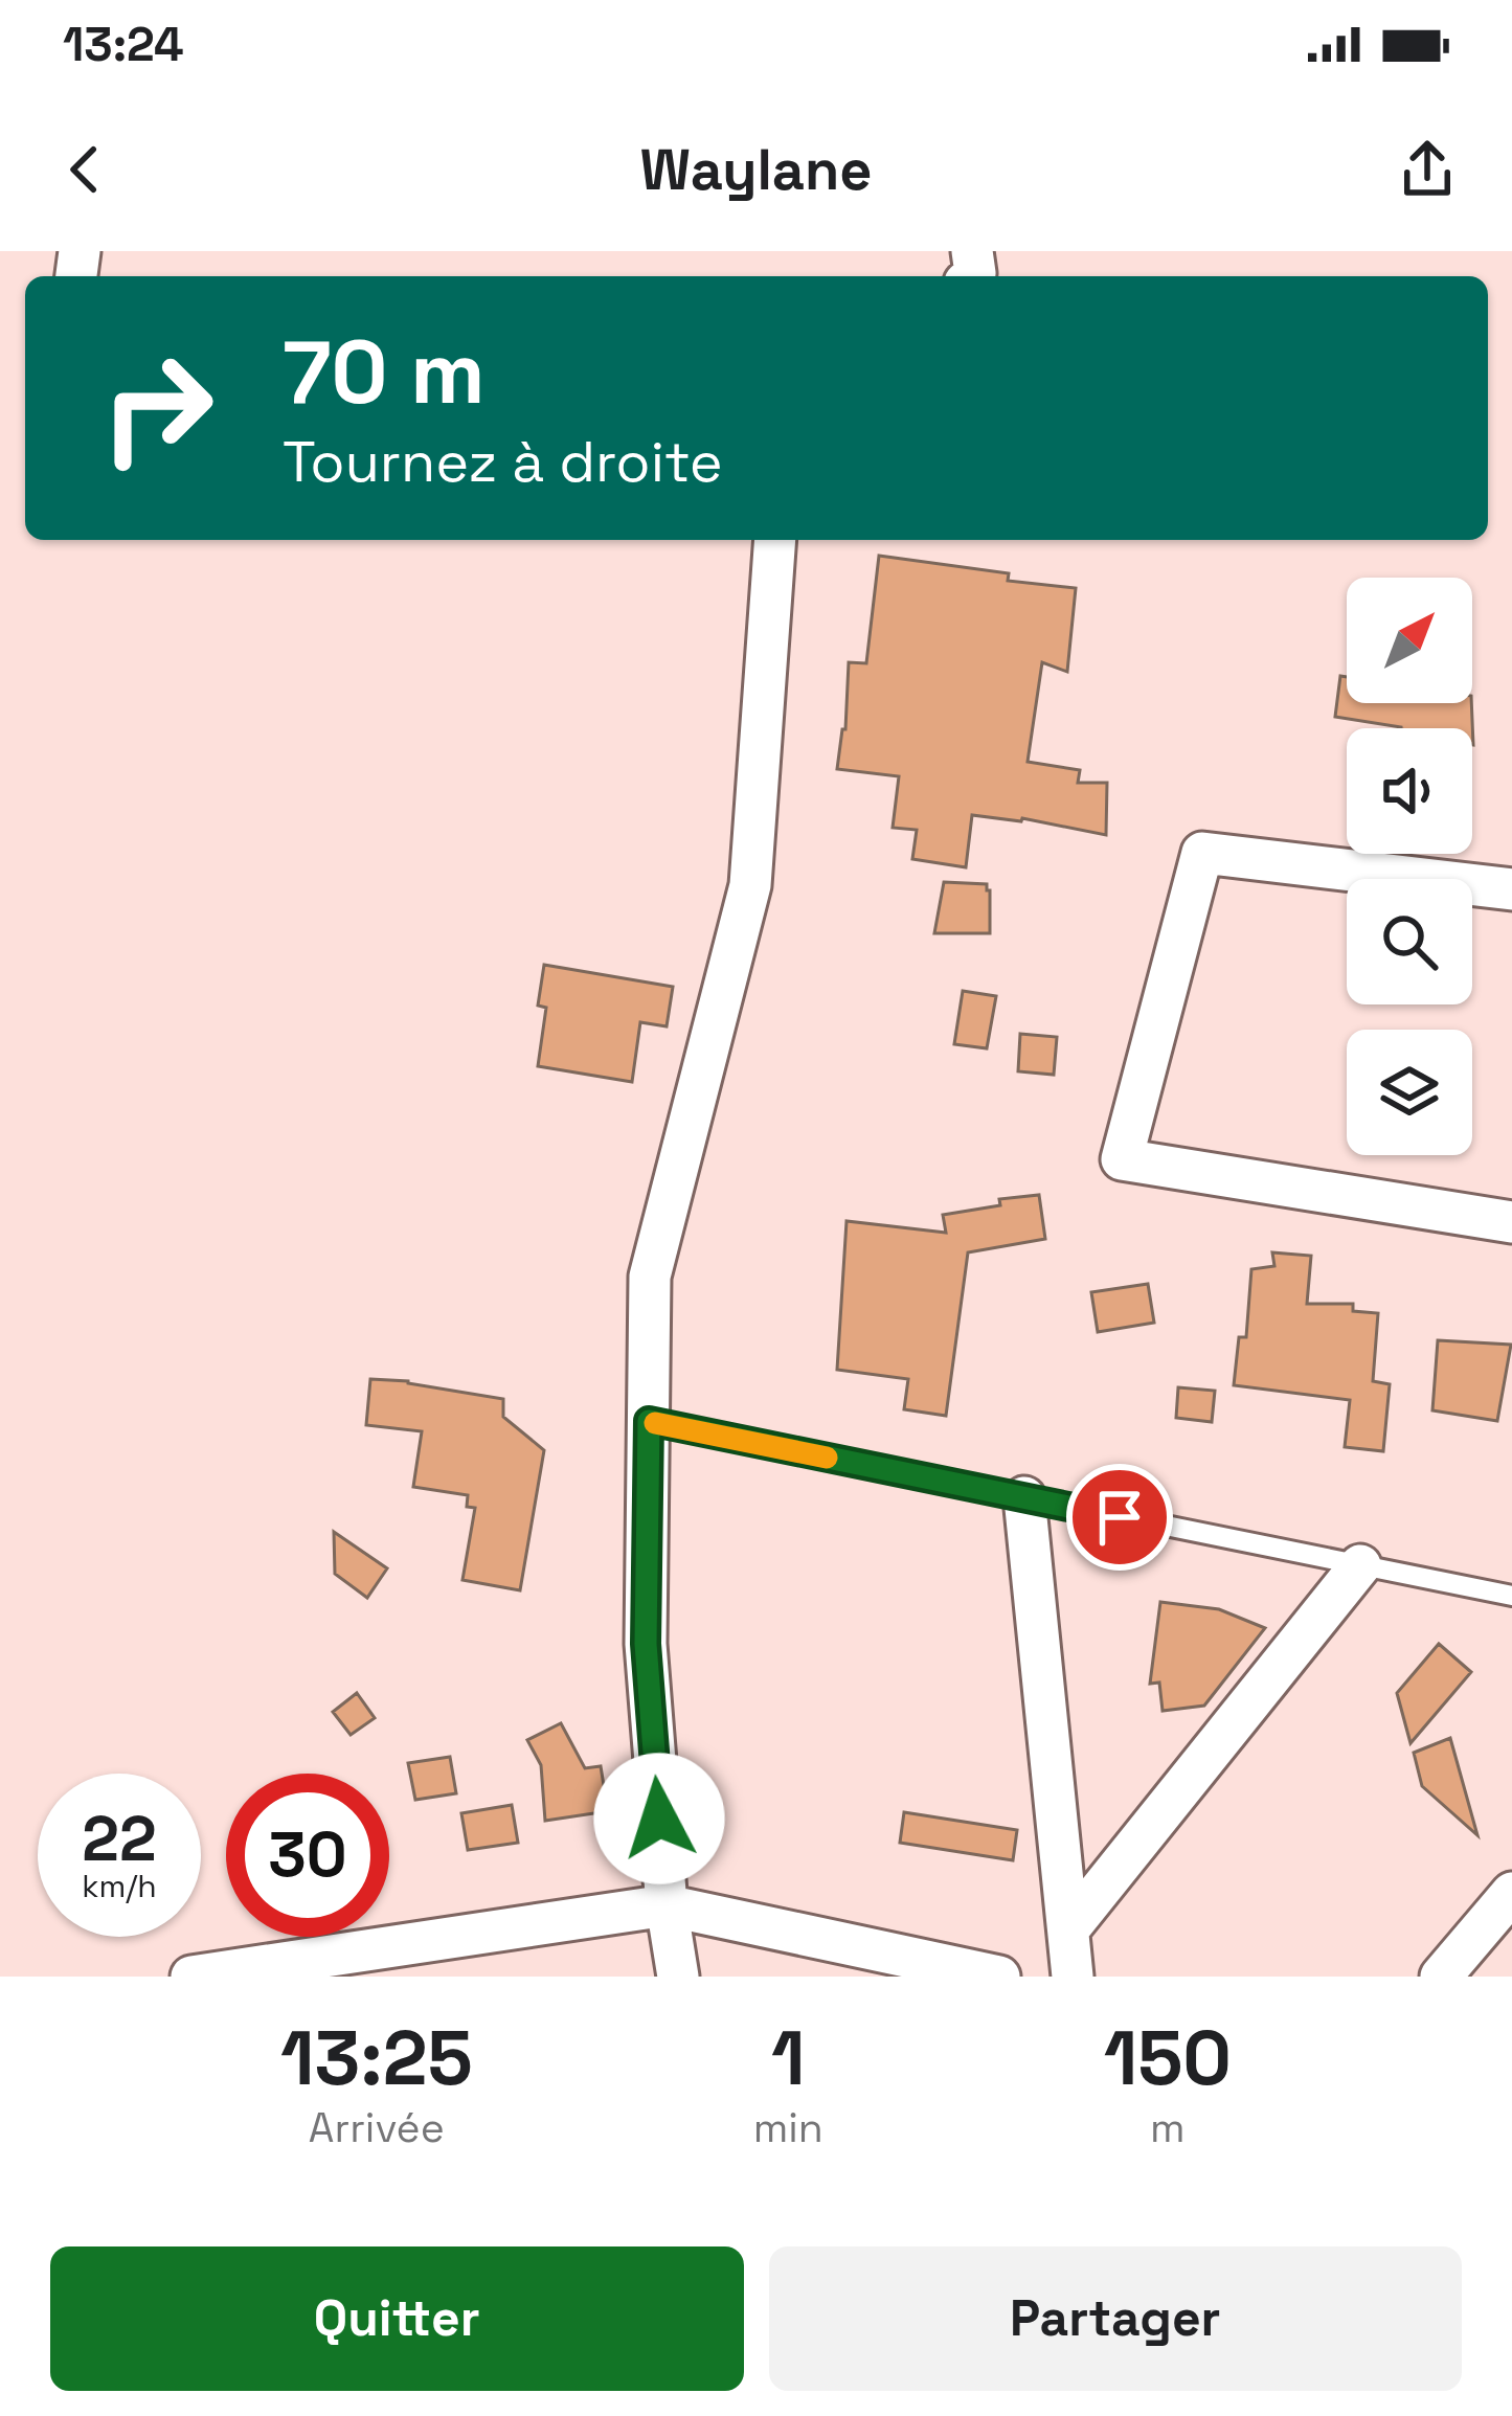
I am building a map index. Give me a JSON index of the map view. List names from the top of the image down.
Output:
{
  "north": "top right",
  "page": {
    "status": "13:24",
    "header": "Waylane",
    "turn": ["70 m", "Tournez à droite"],
    "speed": "22 km/h",
    "limit": "30",
    "eta": [
      "13:25",
      "Arrivée",
      "1",
      "min",
      "150",
      "m"
    ],
    "buttons": ["Quitter", "Partager"]
  }
}
